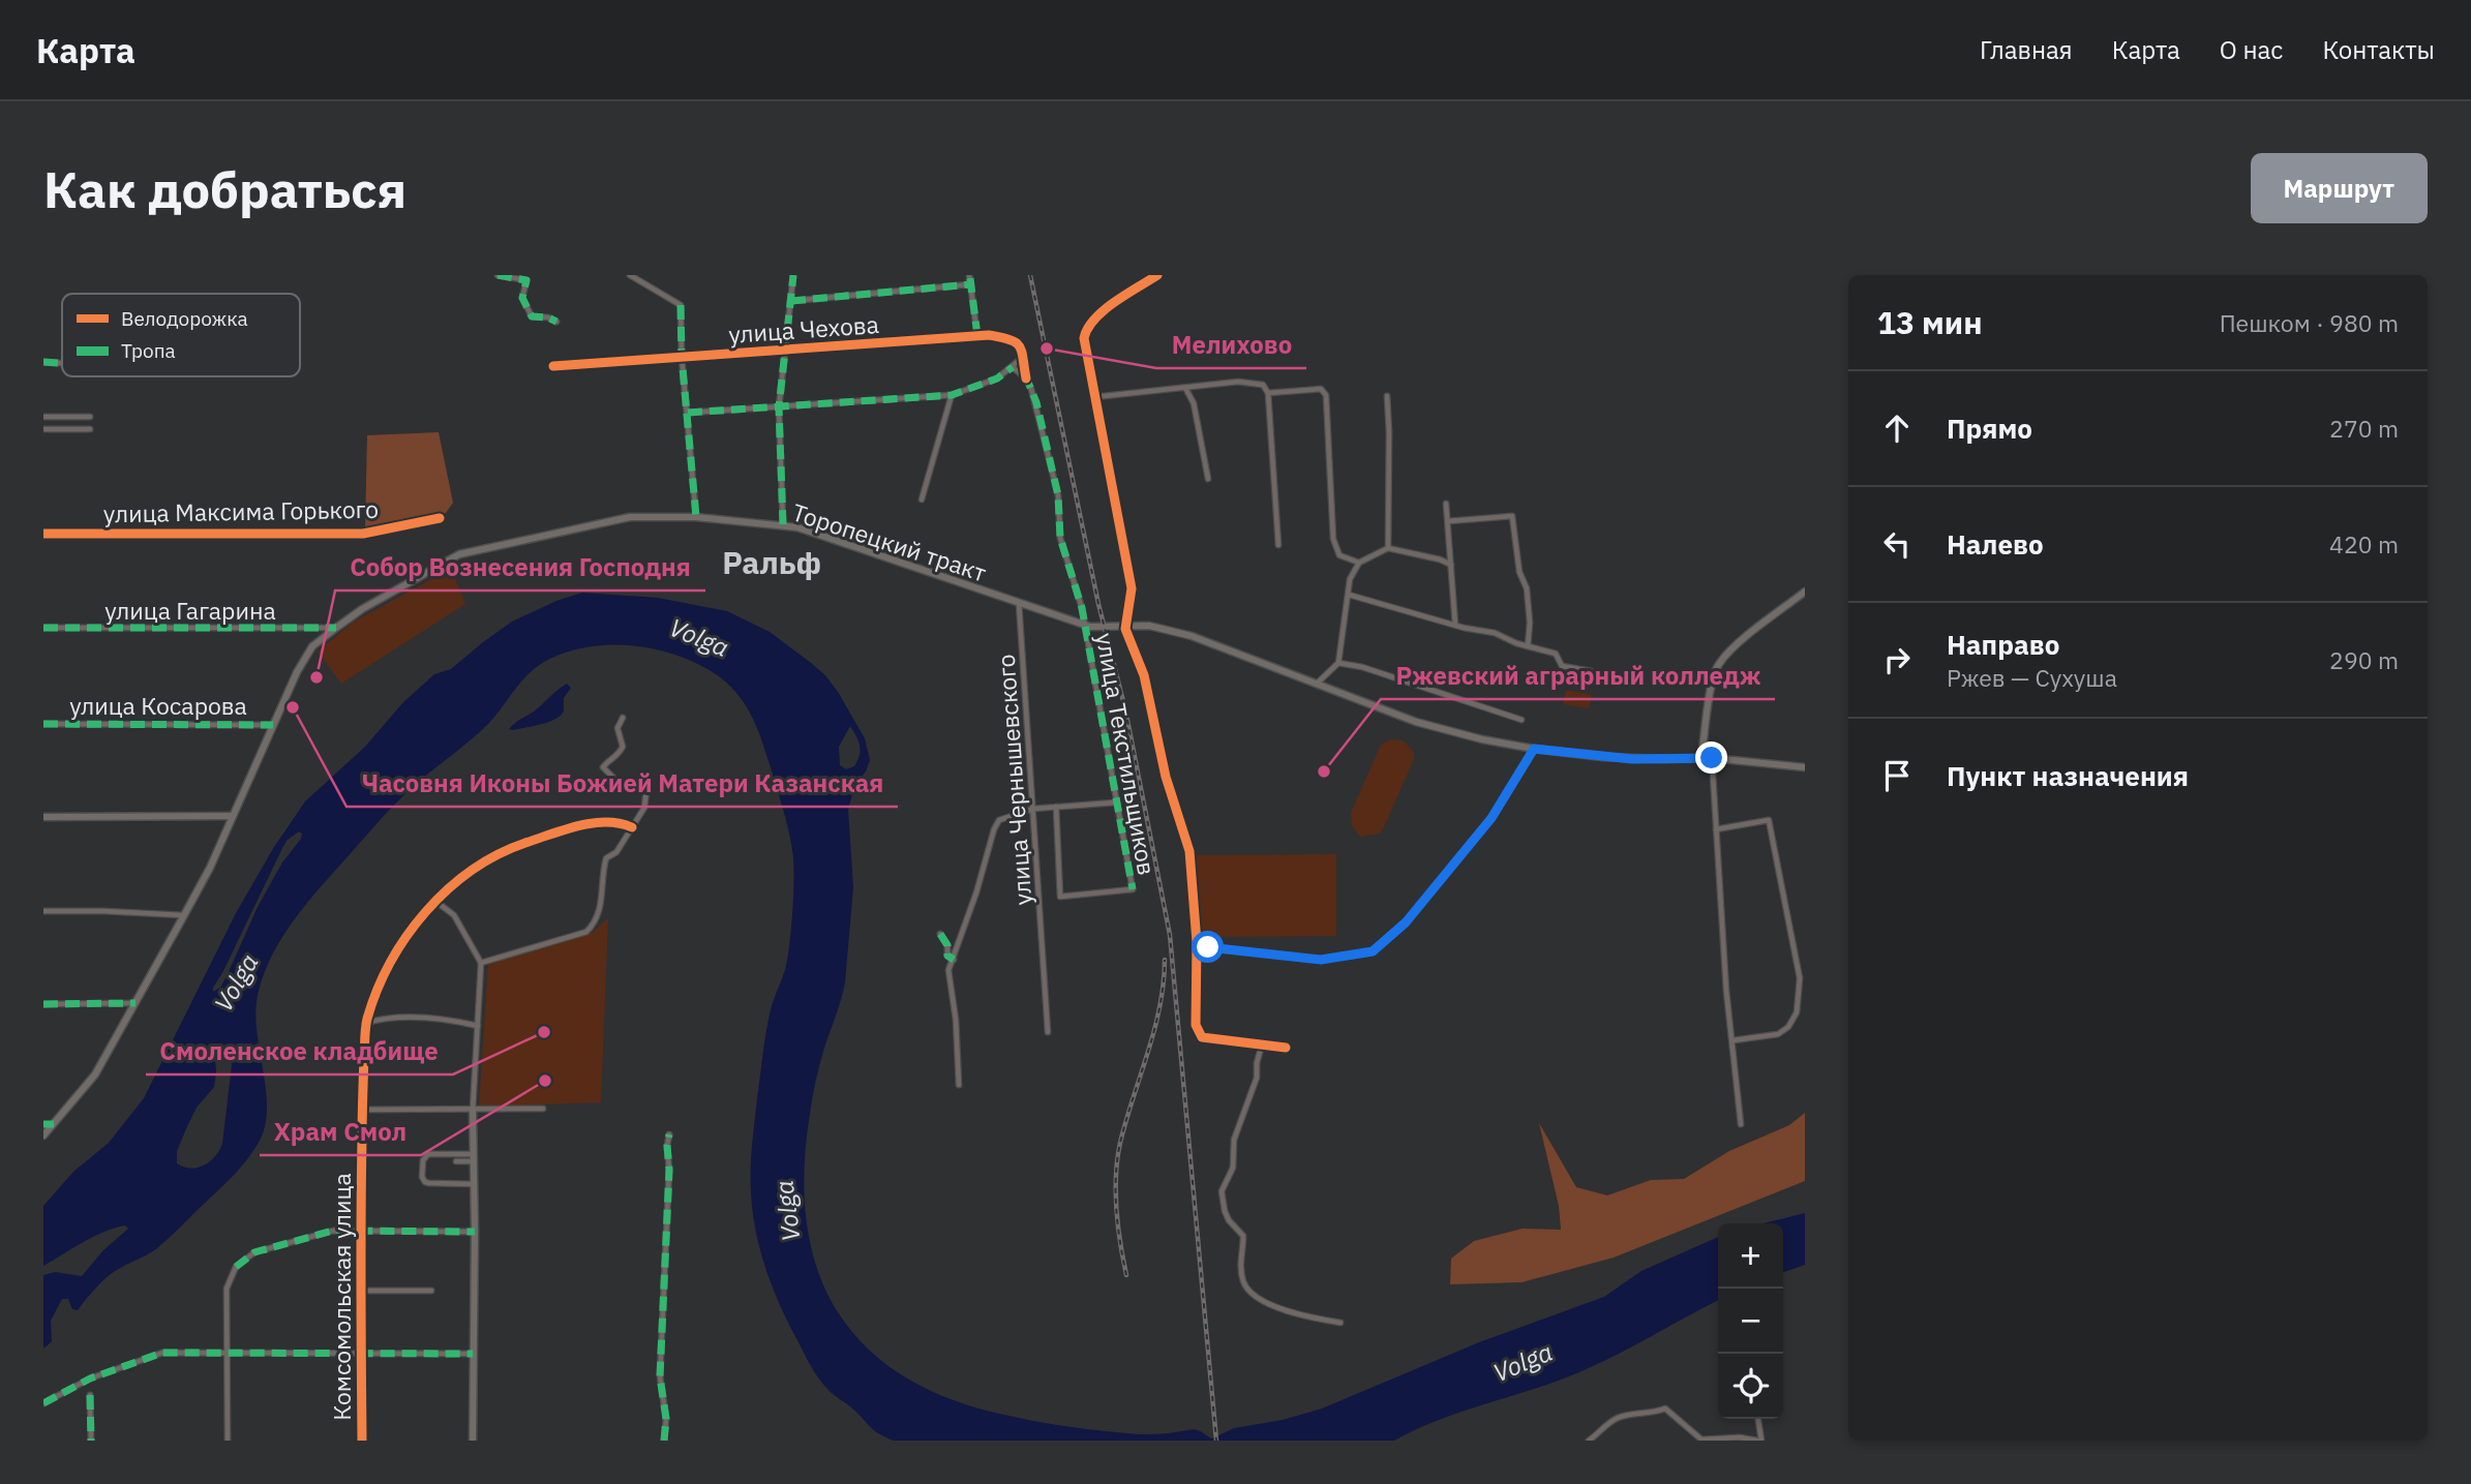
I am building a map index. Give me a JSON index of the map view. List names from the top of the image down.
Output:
{
  "streets": {
    "main road": ["Торопецкий тракт"],
    "street": [
      "улица Чехова",
      "улица Максима Горького",
      "улица Гагарина",
      "улица Косарова",
      "улица Текстильщиков",
      "улица Чернышевского",
      "Комсомольская улица"
    ]
  },
  "crossings": [
    ["Торопецкий тракт", "улица Гагарина"],
    ["Торопецкий тракт", "улица Косарова"],
    ["Торопецкий тракт", "улица Текстильщиков"],
    ["Торопецкий тракт", "улица Чернышевского"]
  ],
  "districts": ["Ральф"],
  "water": ["Volga"],
  "places": [
    "Мелихово",
    "Собор Вознесения Господня",
    "Часовня Иконы Божией Матери Казанская",
    "Ржевский аграрный колледж",
    "Смоленское кладбище",
    "Храм Смол"
  ],
  "legend": ["Велодорожка", "Тропа"],
  "page": {
    "header": "Карта",
    "nav": [
      "Главная",
      "Карта",
      "О нас",
      "Контакты"
    ],
    "buttons": "Маршрут",
    "title": "Как добраться",
    "heading": ["13 мин", "Пешком · 980 m"],
    "list": [
      ["Прямо", "270 m"],
      ["Налево", "420 m"],
      ["Направо", "Ржев — Сухуша", "290 m"],
      "Пункт назначения"
    ],
    "map_buttons": ["+", "−"]
  }
}
